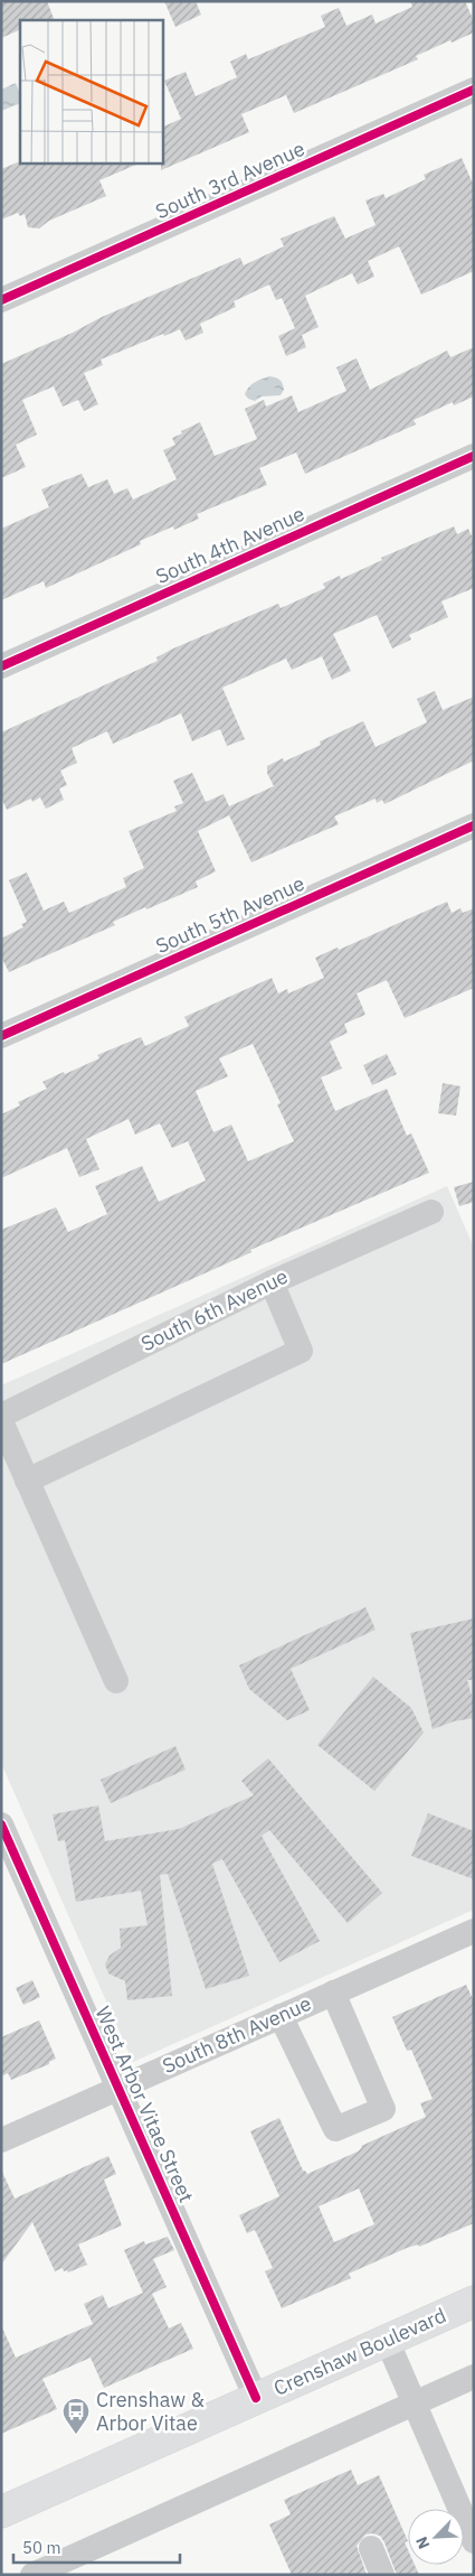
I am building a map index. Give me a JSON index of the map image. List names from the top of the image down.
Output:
{
  "streets": {
    "main road": ["Crenshaw Boulevard"],
    "street": [
      "South 3rd Avenue",
      "South 4th Avenue",
      "South 5th Avenue",
      "South 6th Avenue",
      "South 8th Avenue",
      "West Arbor Vitae Street"
    ]
  },
  "crossings": [
    ["South 8th Avenue", "West Arbor Vitae Street"],
    ["West Arbor Vitae Street", "Crenshaw Boulevard"]
  ],
  "places": {
    "bus stop": ["Crenshaw & Arbor Vitae"]
  },
  "scale_bar": "50 m",
  "north": "bottom left"
}
